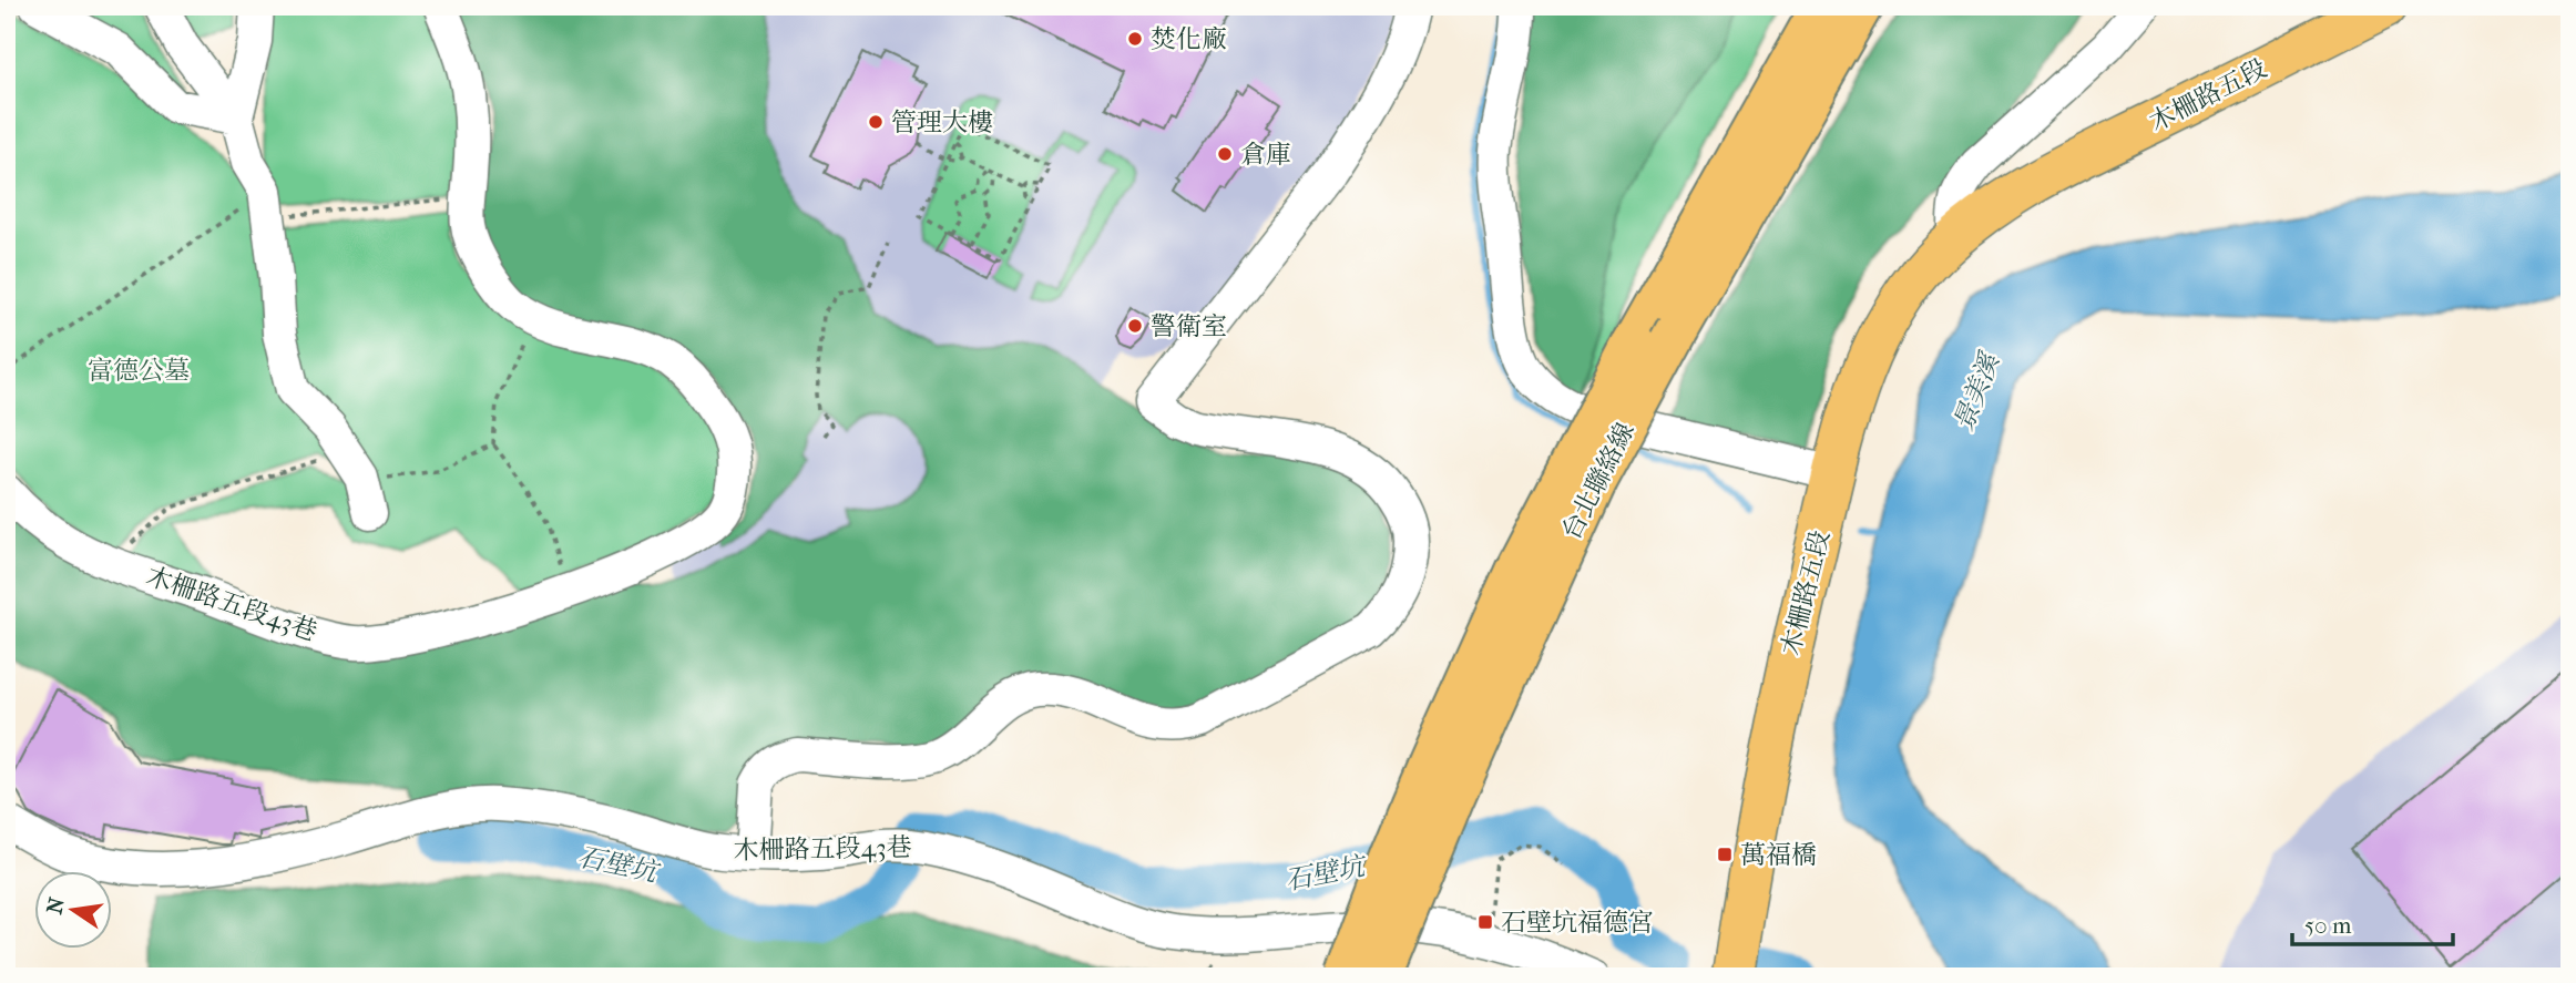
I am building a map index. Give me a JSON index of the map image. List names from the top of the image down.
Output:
{
  "streets": {
    "highway": ["台北聯絡線"],
    "main road": ["木柵路五段"],
    "street": ["木柵路五段43巷"]
  },
  "water": ["景美溪", "石壁坑"],
  "parks": ["富德公墓"],
  "places": {
    "other": [
      "焚化廠",
      "管理大樓",
      "倉庫",
      "警衛室"
    ],
    "transit": ["萬福橋", "石壁坑福德宮"]
  },
  "scale_bar": "50 m",
  "north": "left"
}
